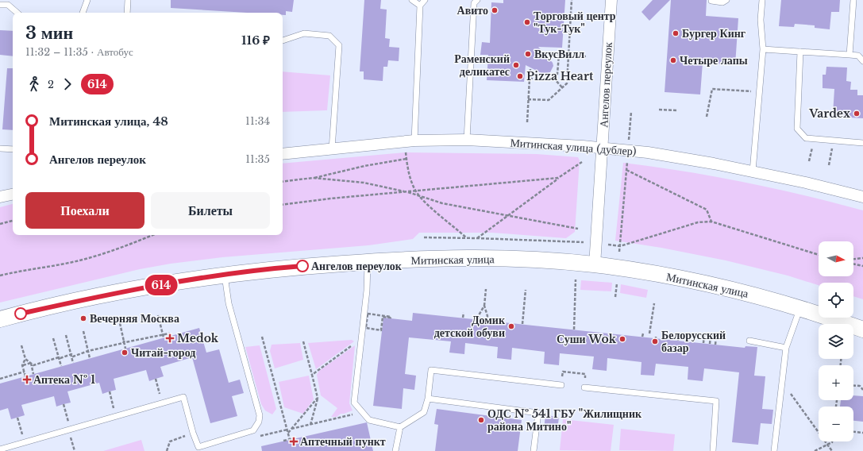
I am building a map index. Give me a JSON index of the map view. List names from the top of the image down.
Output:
{
  "streets": {
    "main road": ["Митинская улица"],
    "street": ["Ангелов переулок", "Митинская улица (дублер)"]
  },
  "crossings": [
    ["Ангелов переулок", "Митинская улица (дублер)"],
    ["Ангелов переулок", "Митинская улица"]
  ],
  "places": {
    "other": [
      "Авито",
      "Торговый центр \"Тук-Тук\"",
      "Бургер Кинг",
      "ВкусВилл",
      "Четыре лапы",
      "Раменский деликатес",
      "Pizza Heart",
      "Vardex",
      "Ангелов переулок",
      "Вечерняя Москва",
      "Домик детской обуви",
      "Суши Wok",
      "Белорусский базар",
      "Читай-город",
      "ОДС № 541 ГБУ \"Жилищник района Митино\""
    ],
    "health": ["Medok", "Аптека № 1", "Аптечный пункт"]
  },
  "lines": ["bus line 614"],
  "north": "right",
  "page": {
    "on_map": "614",
    "heading": ["3 мин", "11:32 – 11:35 · Автобус", "116 ₽"],
    "legs": ["2", "614"],
    "list": [
      {
        "name": "Митинская улица, 48",
        "value": "11:34"
      },
      {
        "name": "Ангелов переулок",
        "value": "11:35"
      }
    ],
    "buttons": ["Поехали", "Билеты"],
    "map_buttons": ["+", "−"]
  }
}
